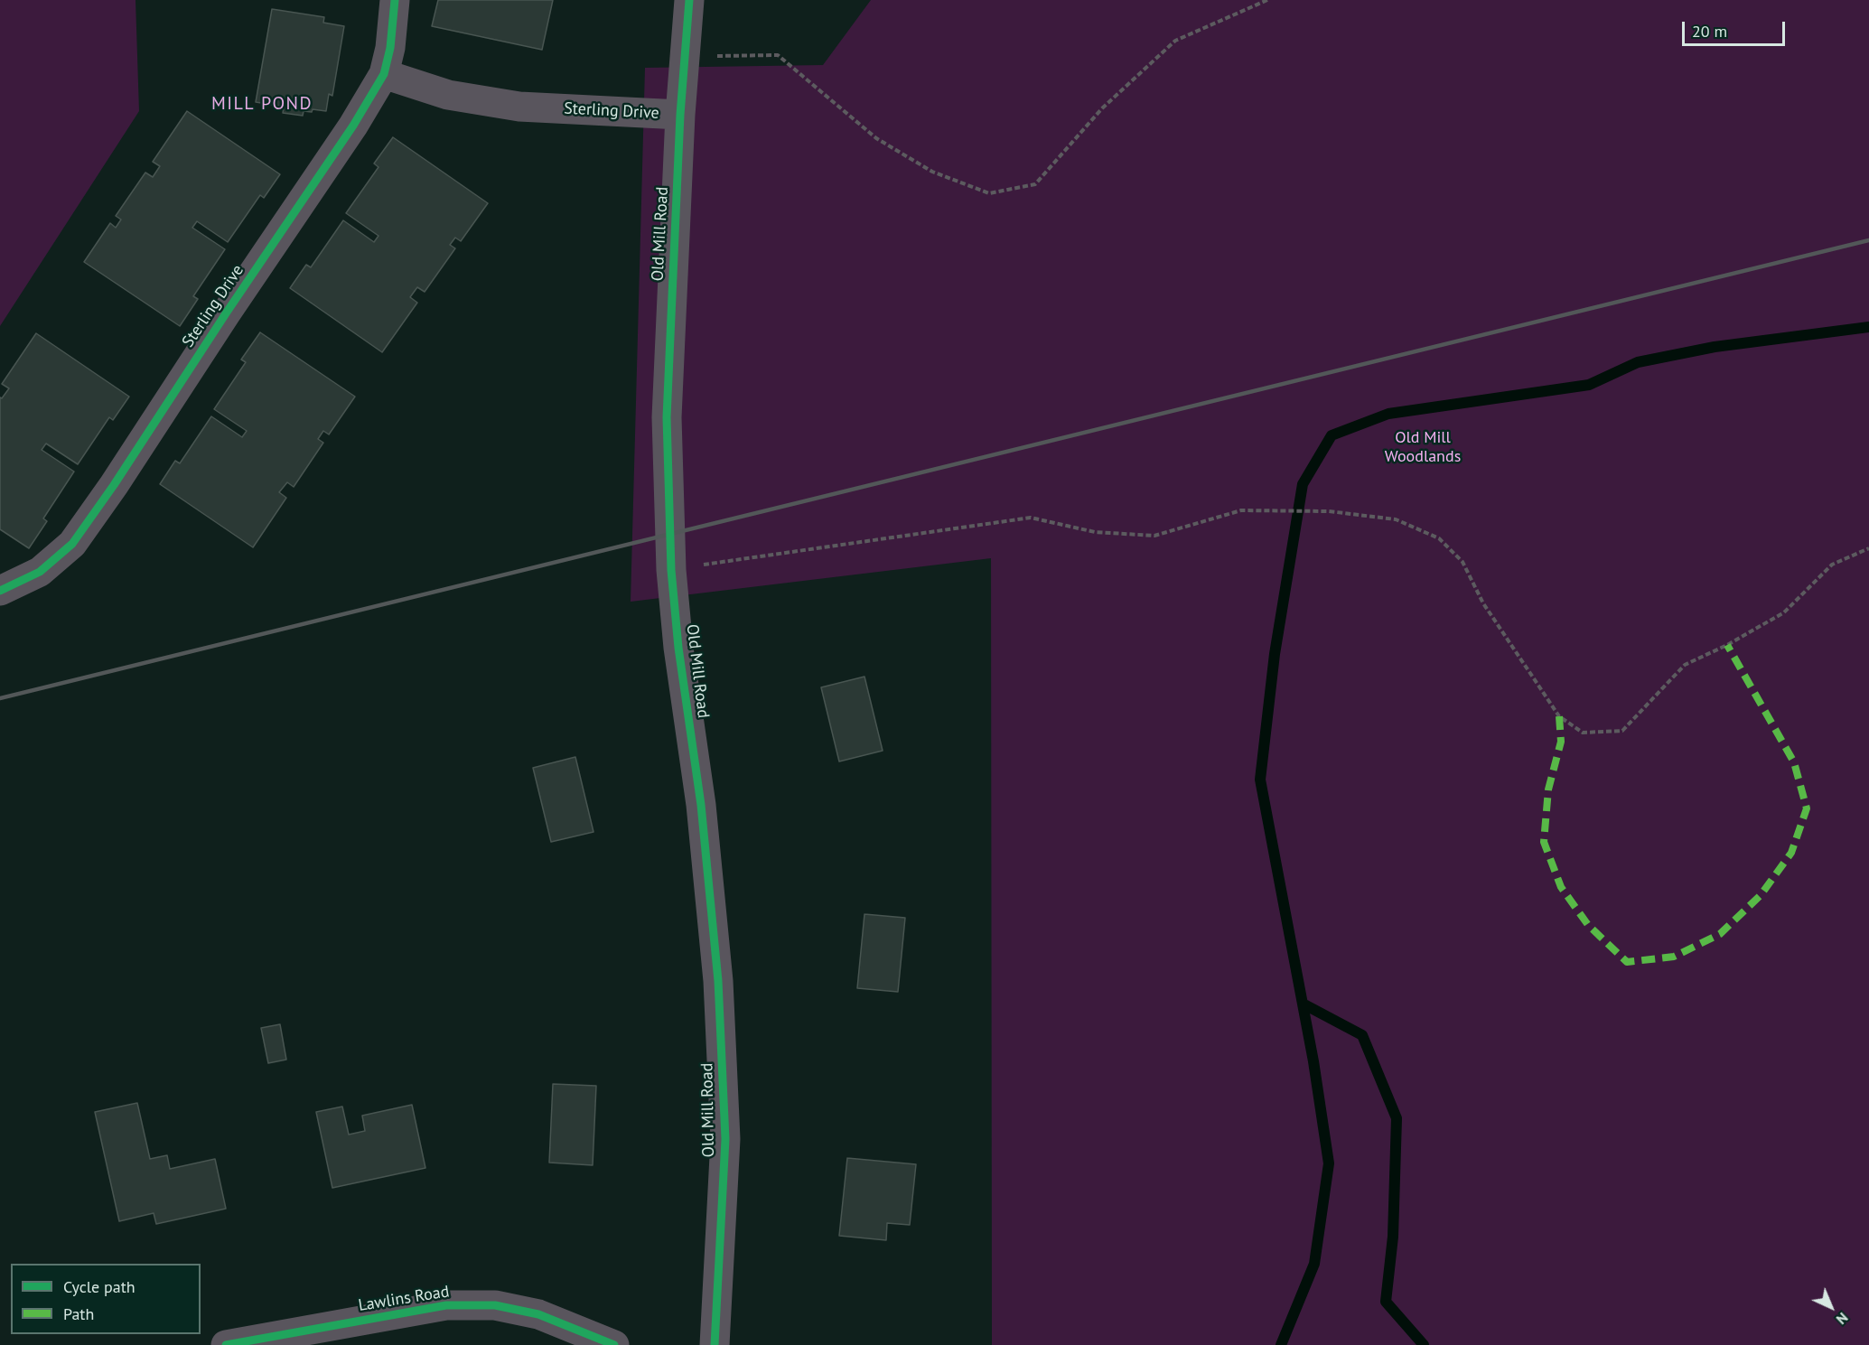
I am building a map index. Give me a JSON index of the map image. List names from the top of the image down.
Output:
{
  "streets": {
    "street": ["Sterling Drive", "Old Mill Road", "Lawlins Road"]
  },
  "crossings": [
    ["Sterling Drive", "Old Mill Road"]
  ],
  "districts": ["MILL POND"],
  "parks": ["Old Mill Woodlands"],
  "legend": ["Cycle path", "Path"],
  "scale_bar": "20 m",
  "north": "bottom right"
}
